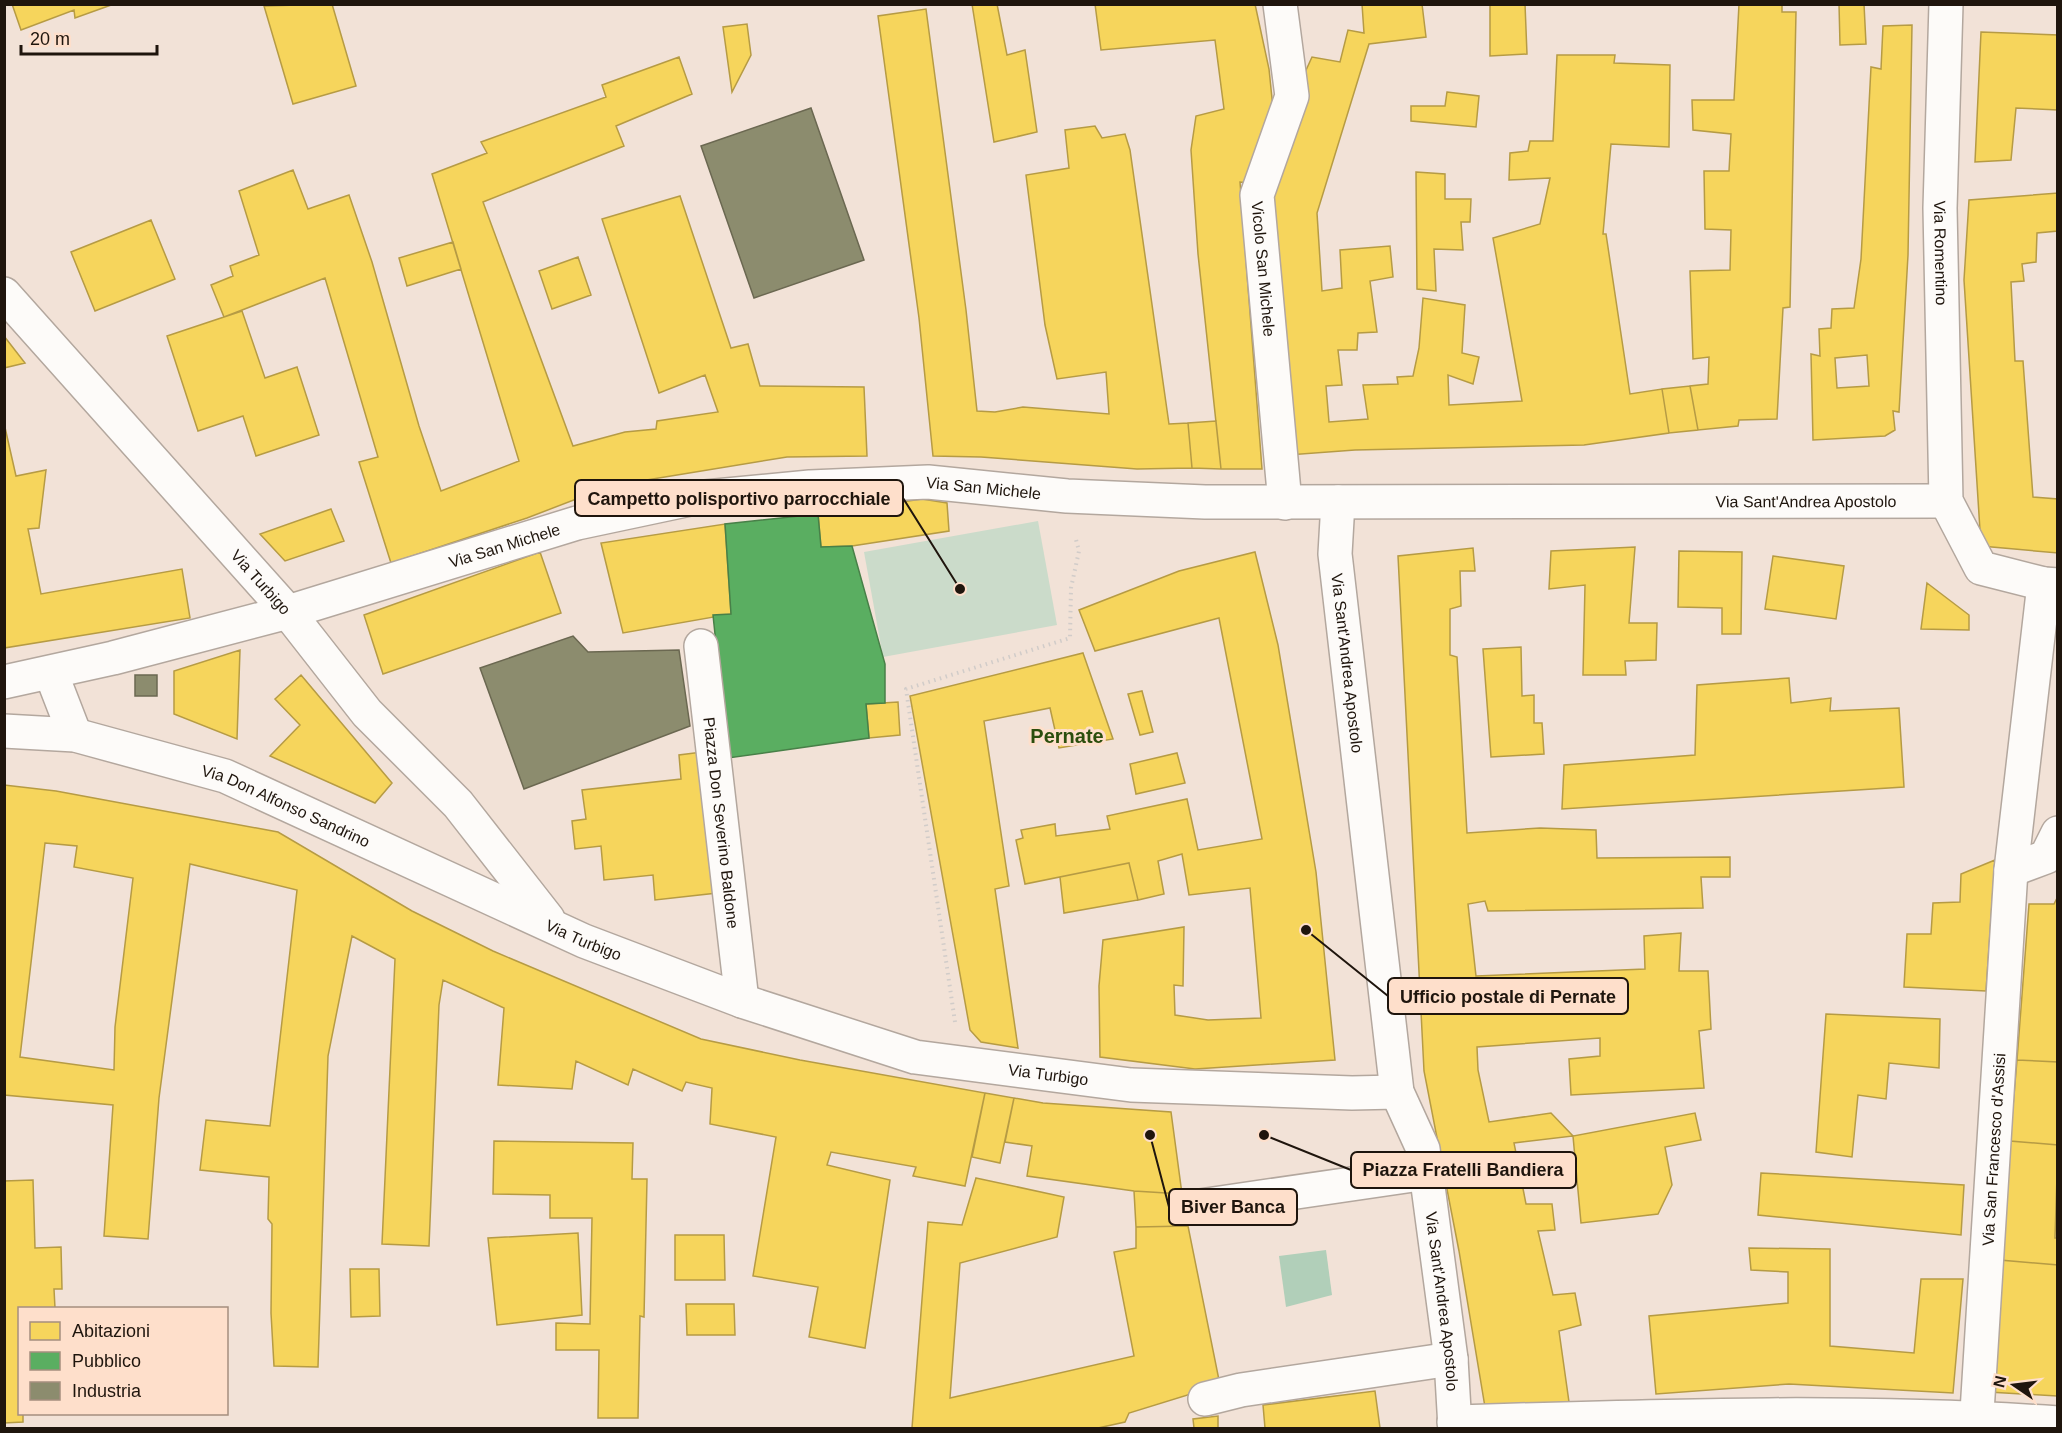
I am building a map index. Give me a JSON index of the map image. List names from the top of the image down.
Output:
{
  "streets": {
    "street": [
      "Via Romentino",
      "Vicolo San Michele",
      "Via San Michele",
      "Via Sant'Andrea Apostolo",
      "Via Turbigo",
      "Via Don Alfonso Sandrino",
      "Piazza Don Severino Baldone",
      "Via San Francesco d'Assisi"
    ]
  },
  "crossings": [
    ["Via Romentino", "Via Sant'Andrea Apostolo"],
    ["Vicolo San Michele", "Via San Michele"],
    ["Via San Michele", "Via Sant'Andrea Apostolo"],
    ["Via San Michele", "Via Turbigo"],
    ["Via Sant'Andrea Apostolo", "Via Turbigo"],
    ["Via Turbigo", "Via Don Alfonso Sandrino"],
    ["Via Turbigo", "Piazza Don Severino Baldone"]
  ],
  "districts": ["Pernate"],
  "places": [
    "Campetto polisportivo parrocchiale",
    "Ufficio postale di Pernate",
    "Biver Banca",
    "Piazza Fratelli Bandiera"
  ],
  "legend": ["Abitazioni", "Pubblico", "Industria"],
  "scale_bar": "20 m",
  "north": "left"
}
